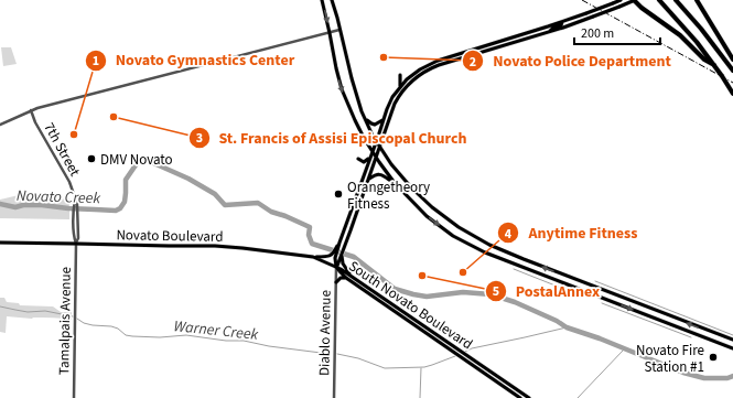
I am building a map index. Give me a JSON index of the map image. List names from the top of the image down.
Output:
{
  "streets": {
    "main road": ["Novato Boulevard", "South Novato Boulevard", "Diablo Avenue"],
    "street": ["7th Street", "Tamalpais Avenue"]
  },
  "crossings": [
    ["7th Street", "Novato Boulevard"],
    ["7th Street", "Tamalpais Avenue"],
    ["Novato Boulevard", "South Novato Boulevard"],
    ["Novato Boulevard", "Tamalpais Avenue"],
    ["Novato Boulevard", "Diablo Avenue"],
    ["South Novato Boulevard", "Diablo Avenue"]
  ],
  "water": ["Novato Creek", "Warner Creek"],
  "places": [
    "Novato Police Department",
    "St. Francis of Assisi Episcopal Church",
    "Novato Gymnastics Center",
    "DMV Novato",
    "Orangetheory Fitness",
    "Anytime Fitness",
    "PostalAnnex",
    "Novato Fire Station #1"
  ],
  "scale_bar": "200 m"
}
